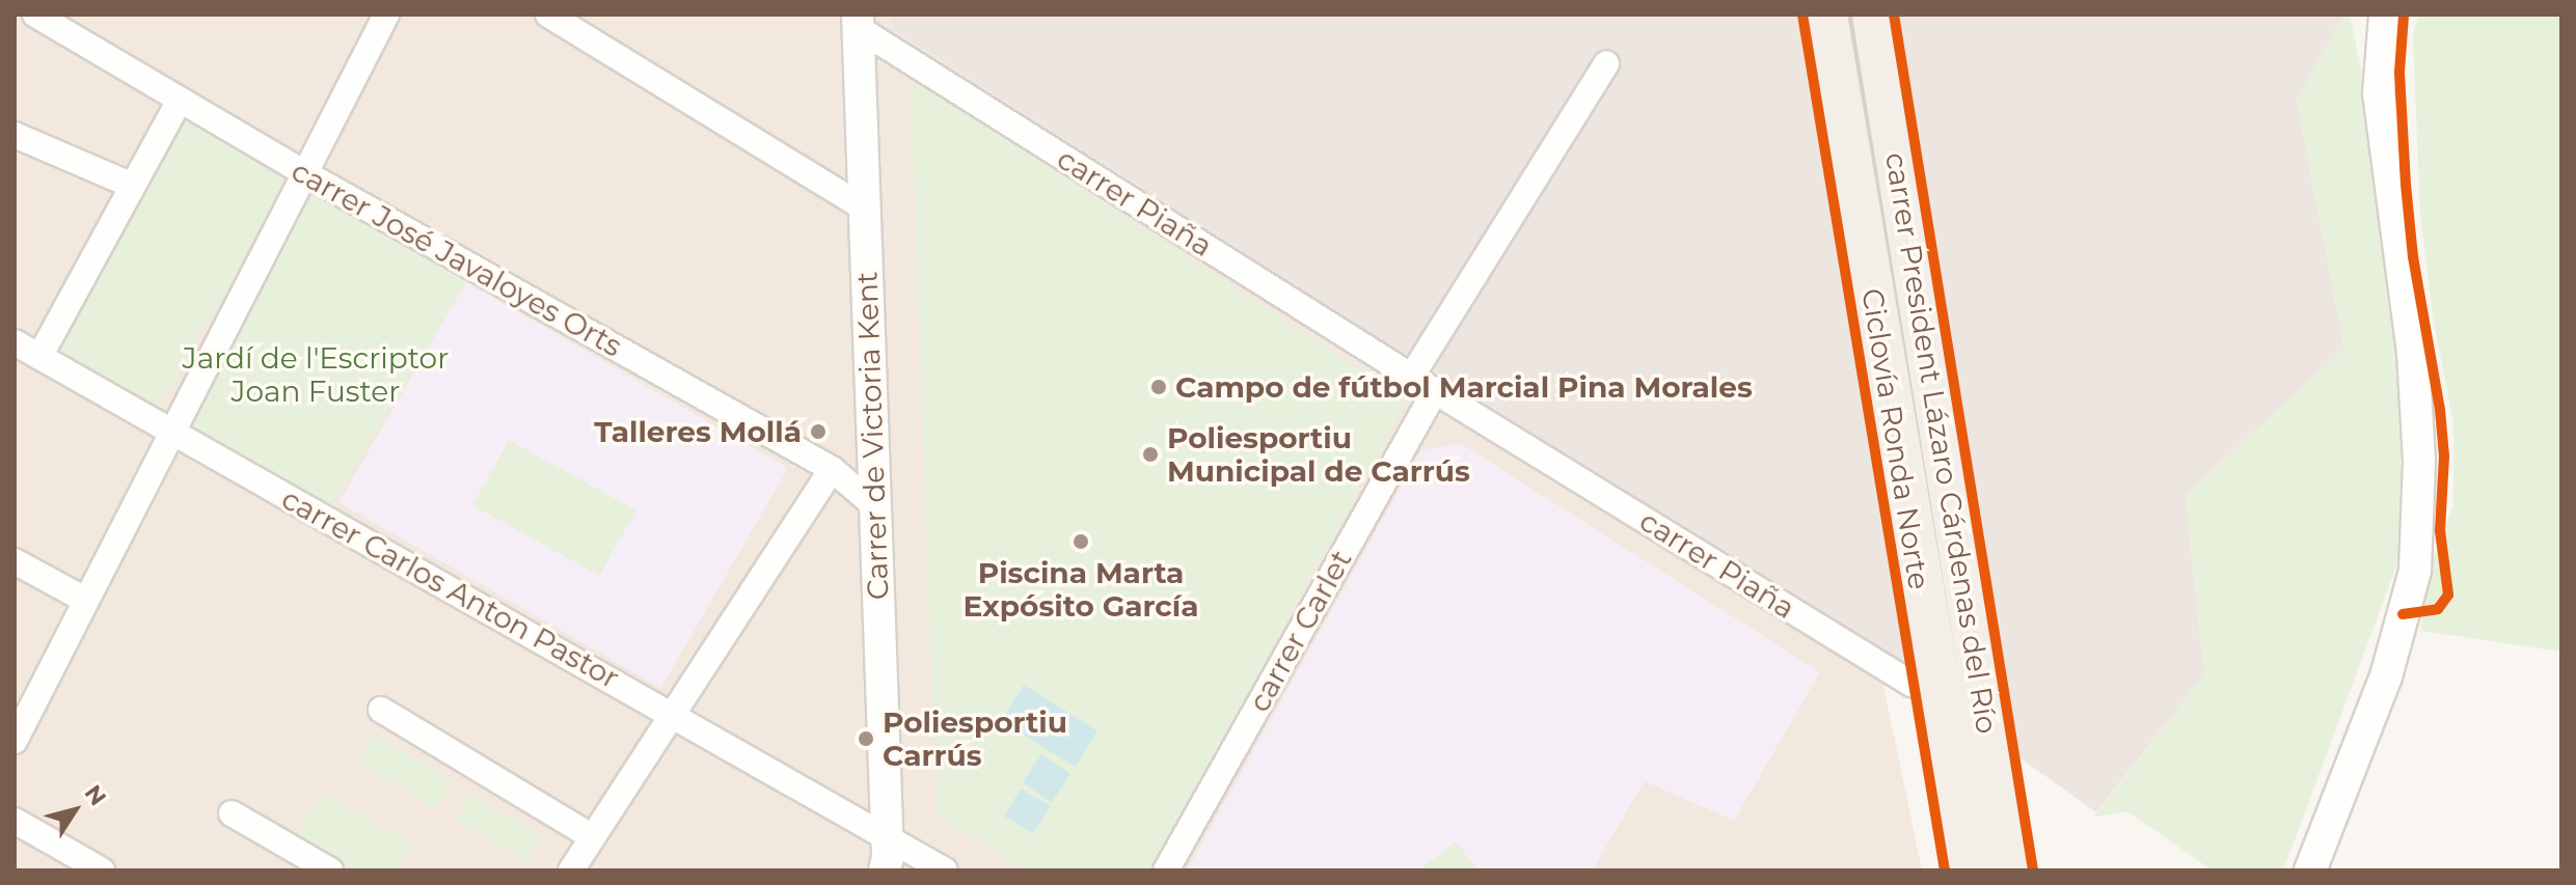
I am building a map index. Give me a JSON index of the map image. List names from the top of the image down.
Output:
{
  "streets": {
    "main road": ["carrer President Lázaro Cárdenas del Río"],
    "street": [
      "carrer Piaña",
      "carrer José Javaloyes Orts",
      "Carrer de Victoria Kent",
      "carrer Carlos Anton Pastor",
      "carrer Carlet"
    ],
    "cycle path": ["Ciclovía Ronda Norte"]
  },
  "crossings": [
    ["carrer Piaña", "Carrer de Victoria Kent"],
    ["carrer Piaña", "carrer President Lázaro Cárdenas del Río"],
    ["carrer Piaña", "carrer Carlet"],
    ["carrer José Javaloyes Orts", "Carrer de Victoria Kent"],
    ["Carrer de Victoria Kent", "carrer Carlos Anton Pastor"]
  ],
  "parks": ["Jardí de l'Escriptor Joan Fuster"],
  "places": [
    "Campo de fútbol Marcial Pina Morales",
    "Talleres Mollá",
    "Poliesportiu Municipal de Carrús",
    "Piscina Marta Expósito García",
    "Poliesportiu Carrús"
  ],
  "north": "top right"
}
